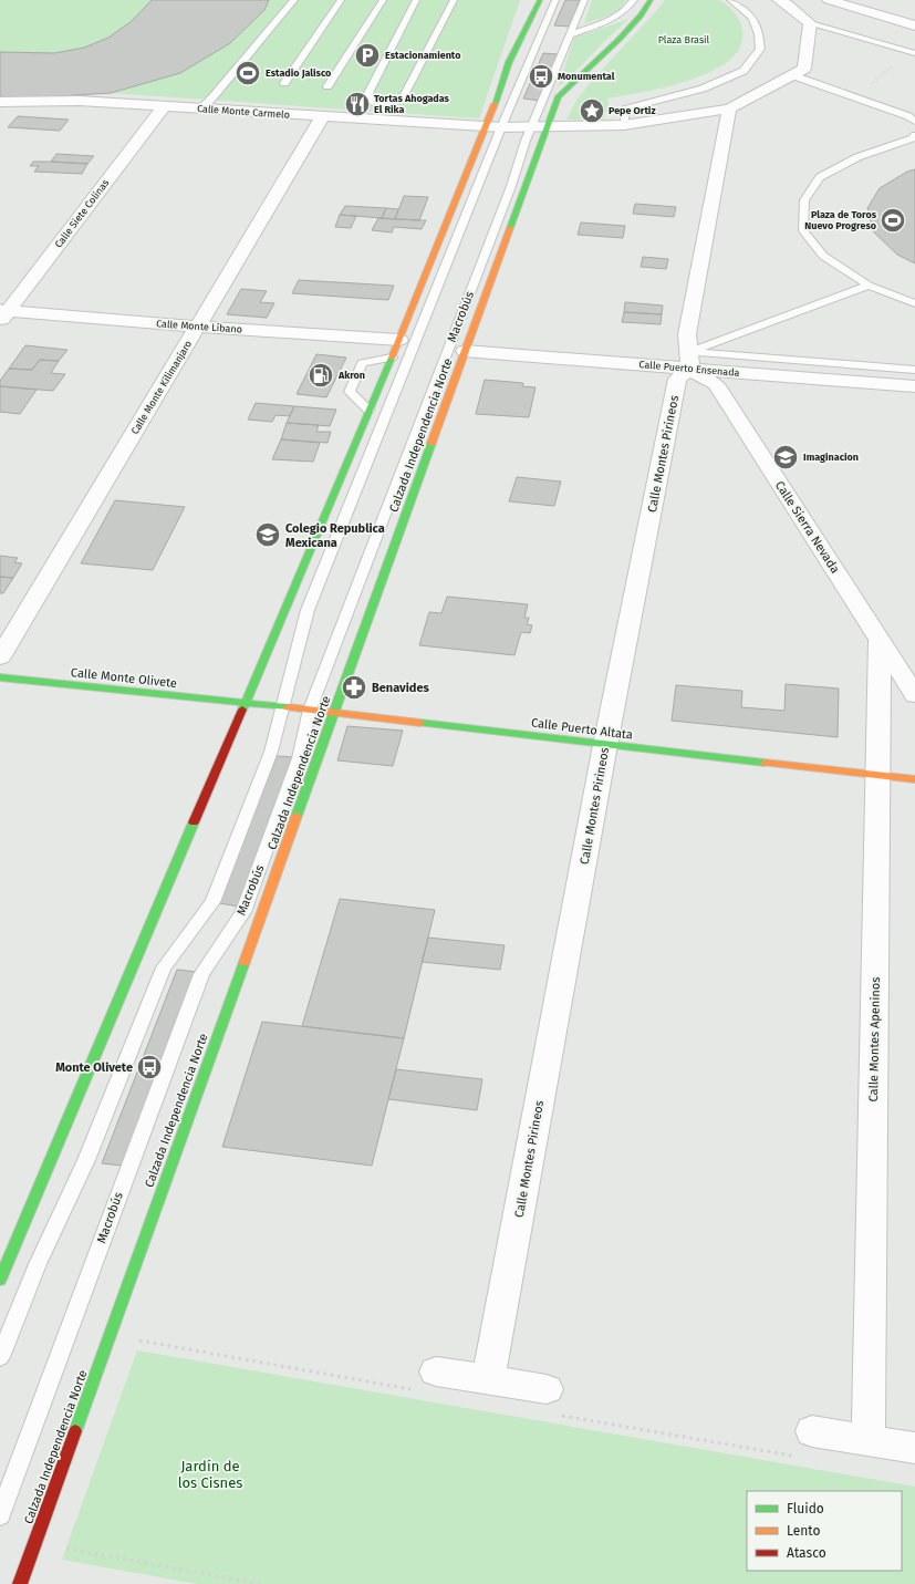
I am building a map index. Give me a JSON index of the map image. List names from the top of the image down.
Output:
{
  "streets": {
    "main road": ["Calzada Independencia Norte", "Calle Monte Olivete", "Calle Puerto Altata"],
    "street": [
      "Calle Monte Carmelo",
      "Calle Siete Colinas",
      "Calle Monte Líbano",
      "Calle Puerto Ensenada",
      "Calle Monte Kilimanjaro",
      "Calle Montes Pirineos",
      "Calle Sierra Nevada",
      "Calle Montes Apeninos"
    ],
    "lane": ["Macrobús"]
  },
  "crossings": [
    ["Calle Monte Carmelo", "Calle Siete Colinas"],
    ["Calle Monte Carmelo", "Calle Monte Kilimanjaro"],
    ["Calle Siete Colinas", "Calle Monte Líbano"],
    ["Macrobús", "Calle Puerto Altata"],
    ["Calle Monte Líbano", "Calle Monte Kilimanjaro"],
    ["Calle Puerto Ensenada", "Calzada Independencia Norte"],
    ["Calle Puerto Ensenada", "Calle Montes Pirineos"],
    ["Calle Puerto Ensenada", "Calle Sierra Nevada"],
    ["Calzada Independencia Norte", "Calle Puerto Altata"],
    ["Calle Montes Pirineos", "Calle Sierra Nevada"],
    ["Calle Montes Pirineos", "Calle Puerto Altata"],
    ["Calle Sierra Nevada", "Calle Montes Apeninos"],
    ["Calle Monte Olivete", "Calle Puerto Altata"],
    ["Calle Puerto Altata", "Calle Montes Apeninos"]
  ],
  "parks": ["Plaza Brasil", "Jardín de los Cisnes"],
  "places": {
    "parking": ["Estacionamiento"],
    "sports": ["Estadio Jalisco", "Plaza de Toros Nuevo Progreso"],
    "bus stop": ["Monumental", "Monte Olivete"],
    "restaurant": ["Tortas Ahogadas El Rika"],
    "place": ["Pepe Ortiz"],
    "fuel station": ["Akron"],
    "school or university": ["Imaginacion", "Colegio Republica Mexicana"],
    "pharmacy": ["Benavides"]
  },
  "legend": ["Fluido", "Lento", "Atasco"]
}
